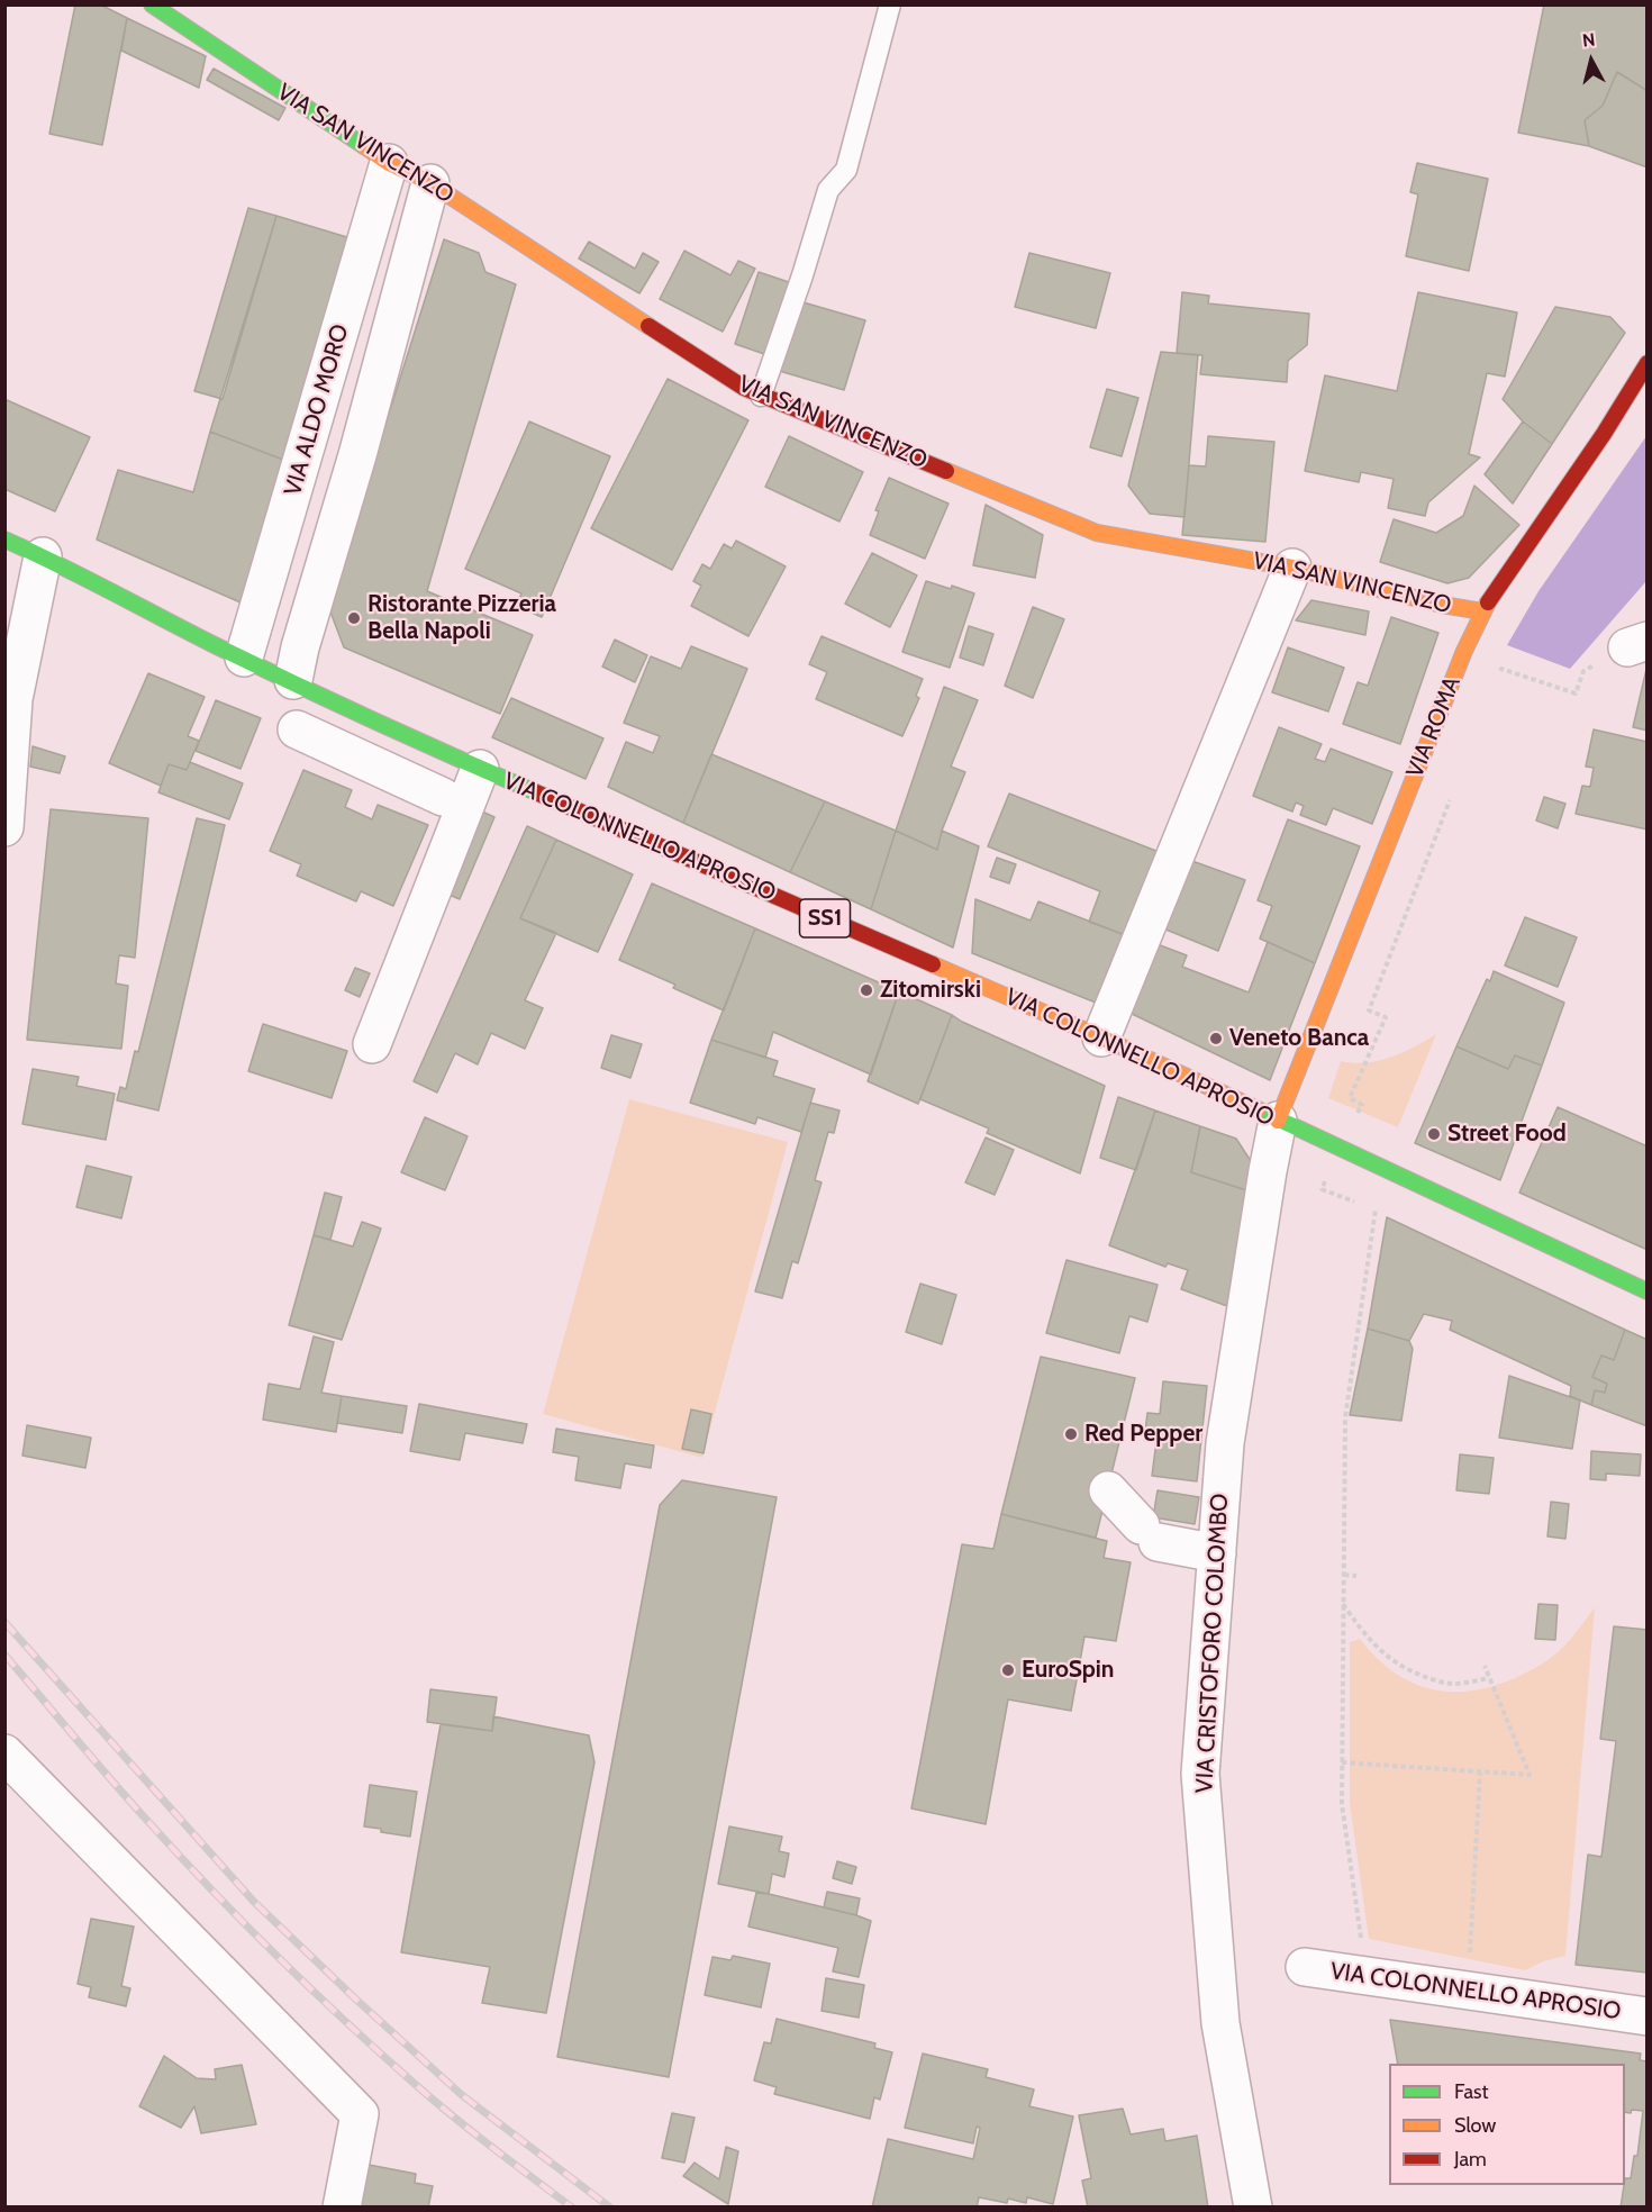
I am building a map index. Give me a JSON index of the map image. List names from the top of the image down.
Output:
{
  "streets": {
    "main road": [
      "VIA SAN VINCENZO",
      "VIA ROMA",
      "VIA COLONNELLO APROSIO",
      "SS1"
    ],
    "street": ["VIA ALDO MORO", "VIA CRISTOFORO COLOMBO"]
  },
  "crossings": [
    ["VIA SAN VINCENZO", "VIA ALDO MORO"],
    ["VIA SAN VINCENZO", "VIA ROMA"],
    ["VIA ALDO MORO", "VIA COLONNELLO APROSIO"],
    ["VIA ROMA", "VIA COLONNELLO APROSIO"],
    ["VIA ROMA", "VIA CRISTOFORO COLOMBO"],
    ["VIA COLONNELLO APROSIO", "VIA CRISTOFORO COLOMBO"]
  ],
  "places": [
    "Ristorante Pizzeria Bella Napoli",
    "Zitomirski",
    "Veneto Banca",
    "Street Food",
    "Red Pepper",
    "EuroSpin"
  ],
  "legend": ["Fast", "Slow", "Jam"],
  "north": "top"
}
